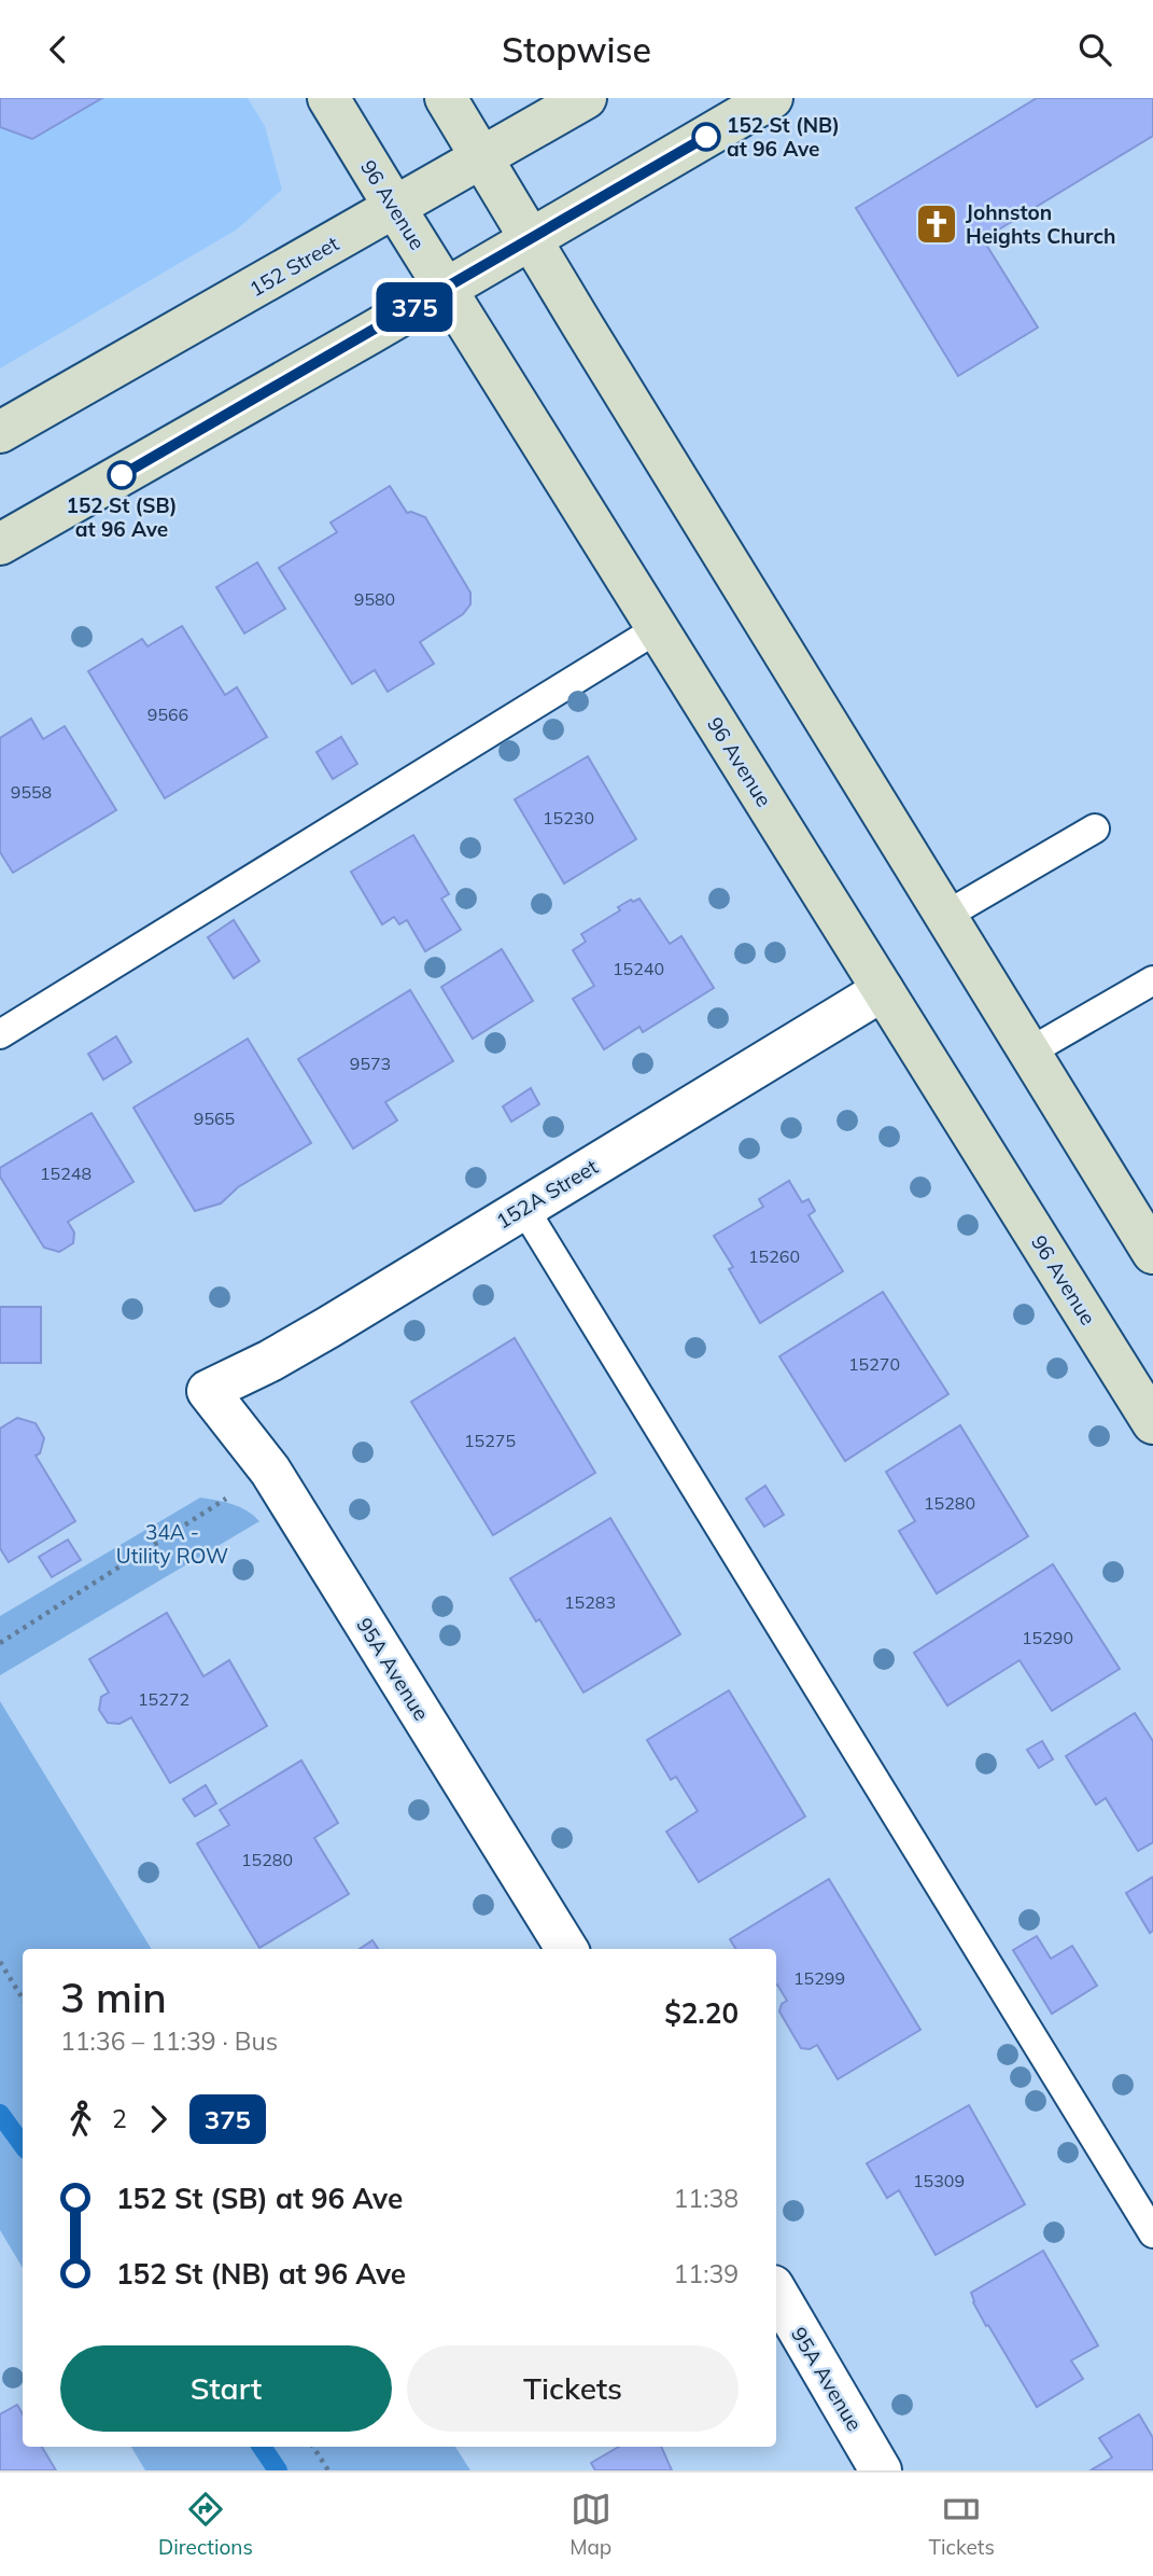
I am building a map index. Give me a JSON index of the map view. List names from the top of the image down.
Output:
{
  "streets": {
    "main road": ["96 Avenue", "152 Street"],
    "street": ["152A Street", "95A Avenue"]
  },
  "crossings": [
    ["96 Avenue", "152 Street"],
    ["96 Avenue", "152A Street"],
    ["152A Street", "95A Avenue"]
  ],
  "parks": ["34A - Utility ROW"],
  "places": {
    "other": ["152 St (NB) at 96 Ave", "152 St (SB) at 96 Ave"],
    "church": ["Johnston Heights Church"]
  },
  "lines": ["bus line 375"],
  "house_numbers": [
    "9580",
    "9566",
    "9558",
    "15230",
    "15240",
    "9573",
    "9565",
    "15248",
    "15260",
    "15270",
    "15275",
    "15280",
    "15283",
    "15290",
    "15272",
    "15280",
    "15299",
    "15309"
  ],
  "page": {
    "header": "Stopwise",
    "on_map": "375",
    "heading": ["3 min", "11:36 – 11:39 · Bus", "$2.20"],
    "legs": ["2", "375"],
    "list": [
      {
        "name": "152 St (SB) at 96 Ave",
        "value": "11:38"
      },
      {
        "name": "152 St (NB) at 96 Ave",
        "value": "11:39"
      }
    ],
    "buttons": ["Start", "Tickets"],
    "tabs": ["Directions", "Map", "Tickets"]
  }
}
